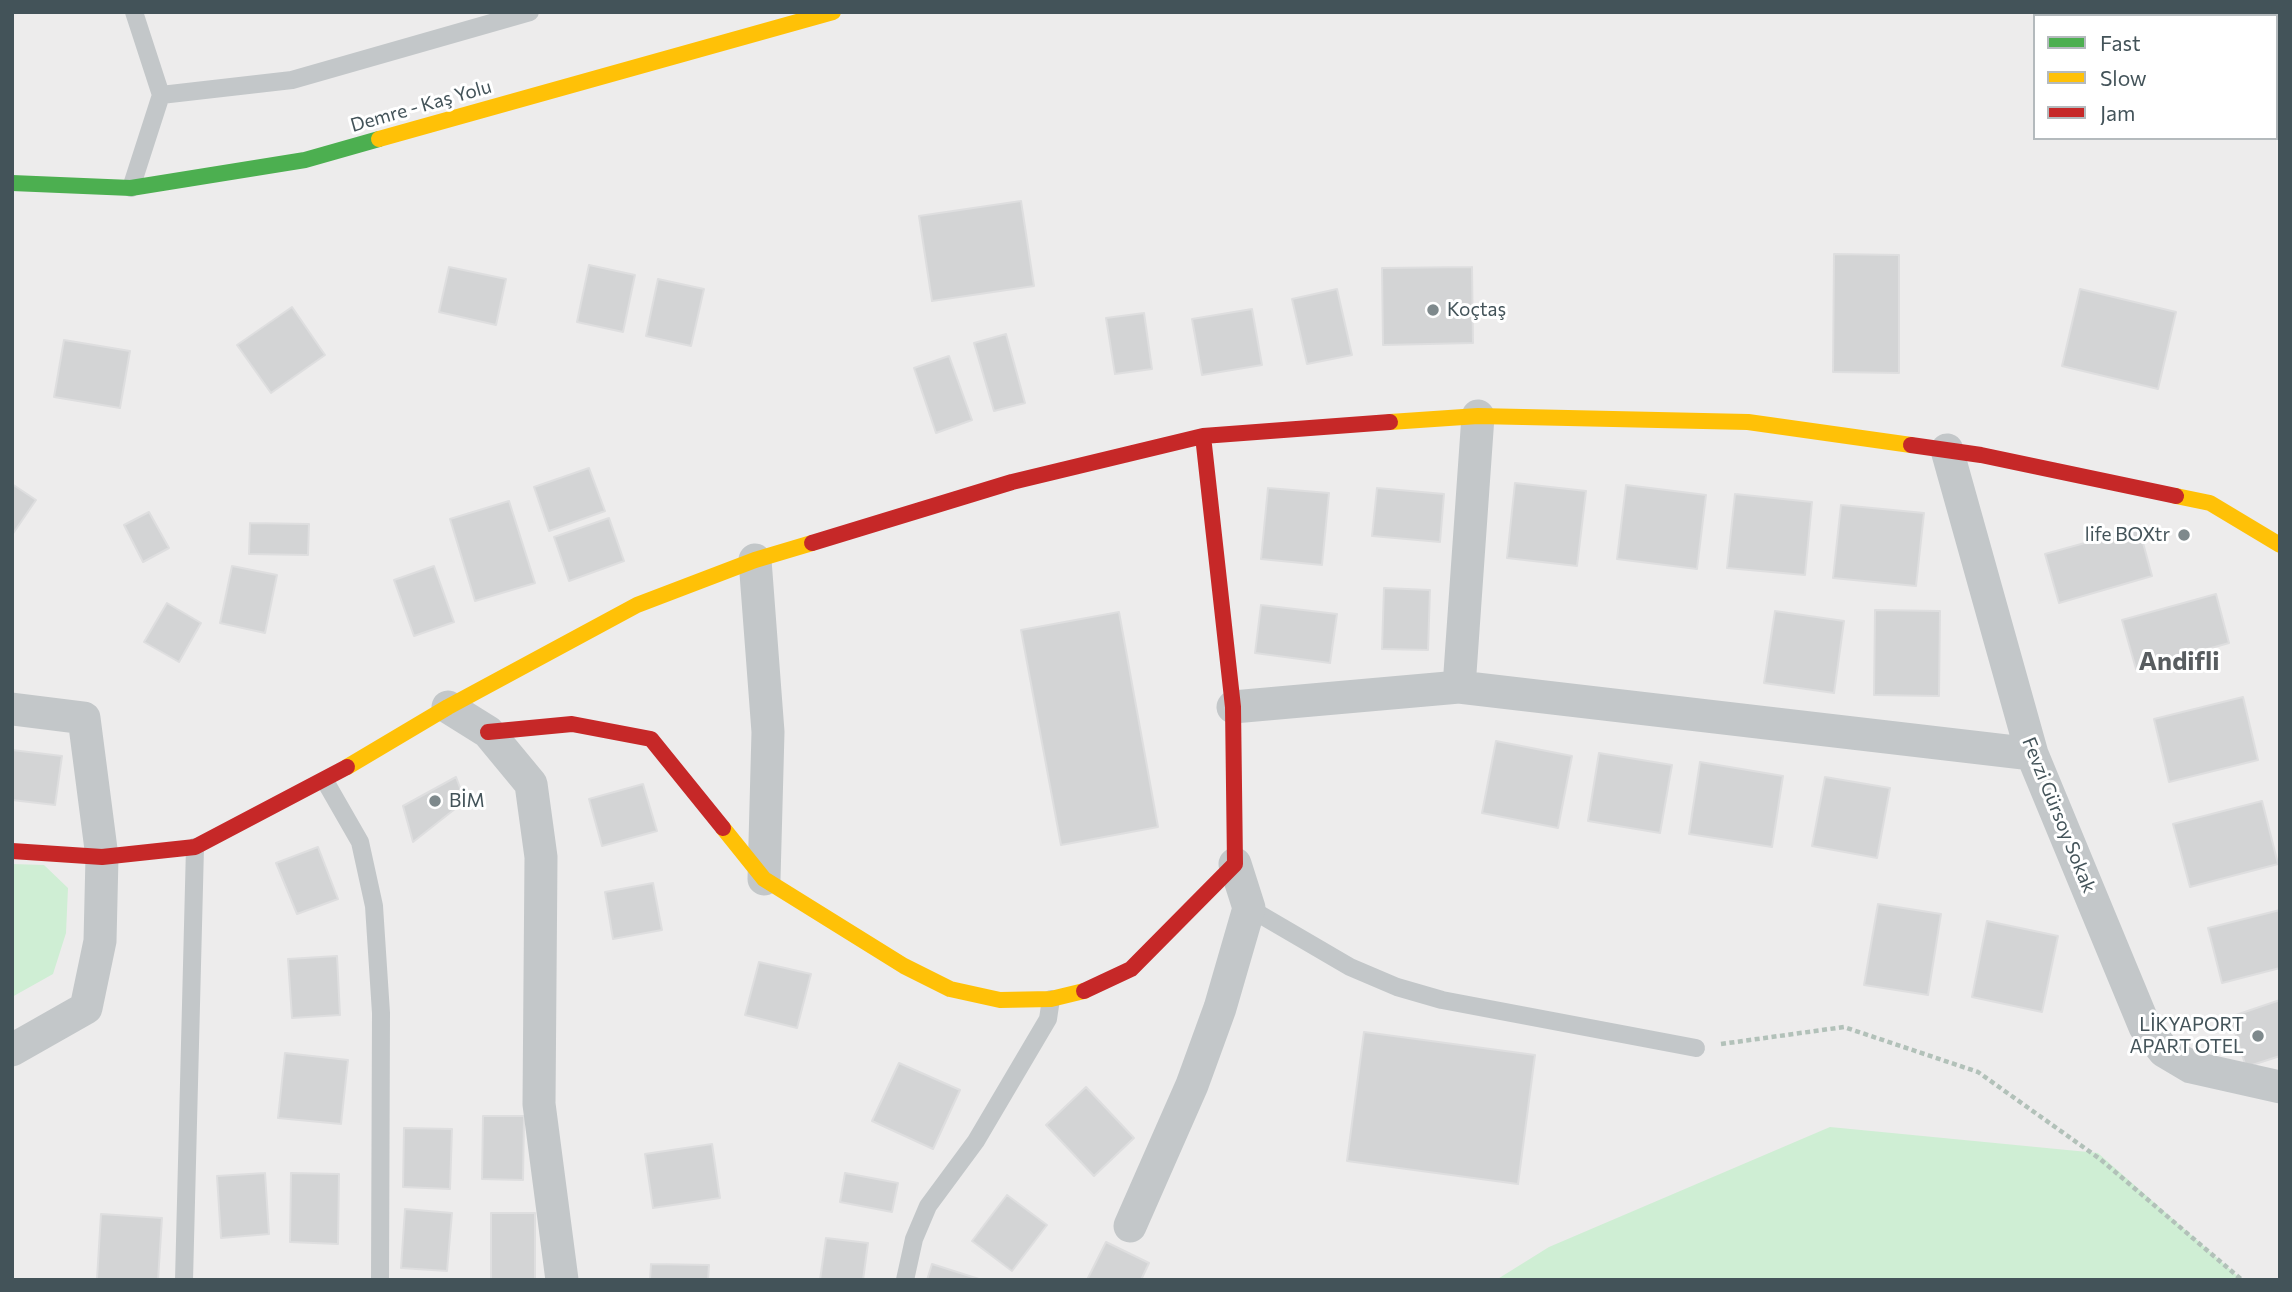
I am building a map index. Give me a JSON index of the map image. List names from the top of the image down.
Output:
{
  "streets": {
    "main road": ["Demre - Kaş Yolu"],
    "street": ["Fevzi Gürsoy Sokak"]
  },
  "districts": ["Andifli"],
  "places": [
    "Koçtaş",
    "life BOXtr",
    "BİM",
    "LİKYAPORT APART OTEL"
  ],
  "legend": ["Fast", "Slow", "Jam"]
}
